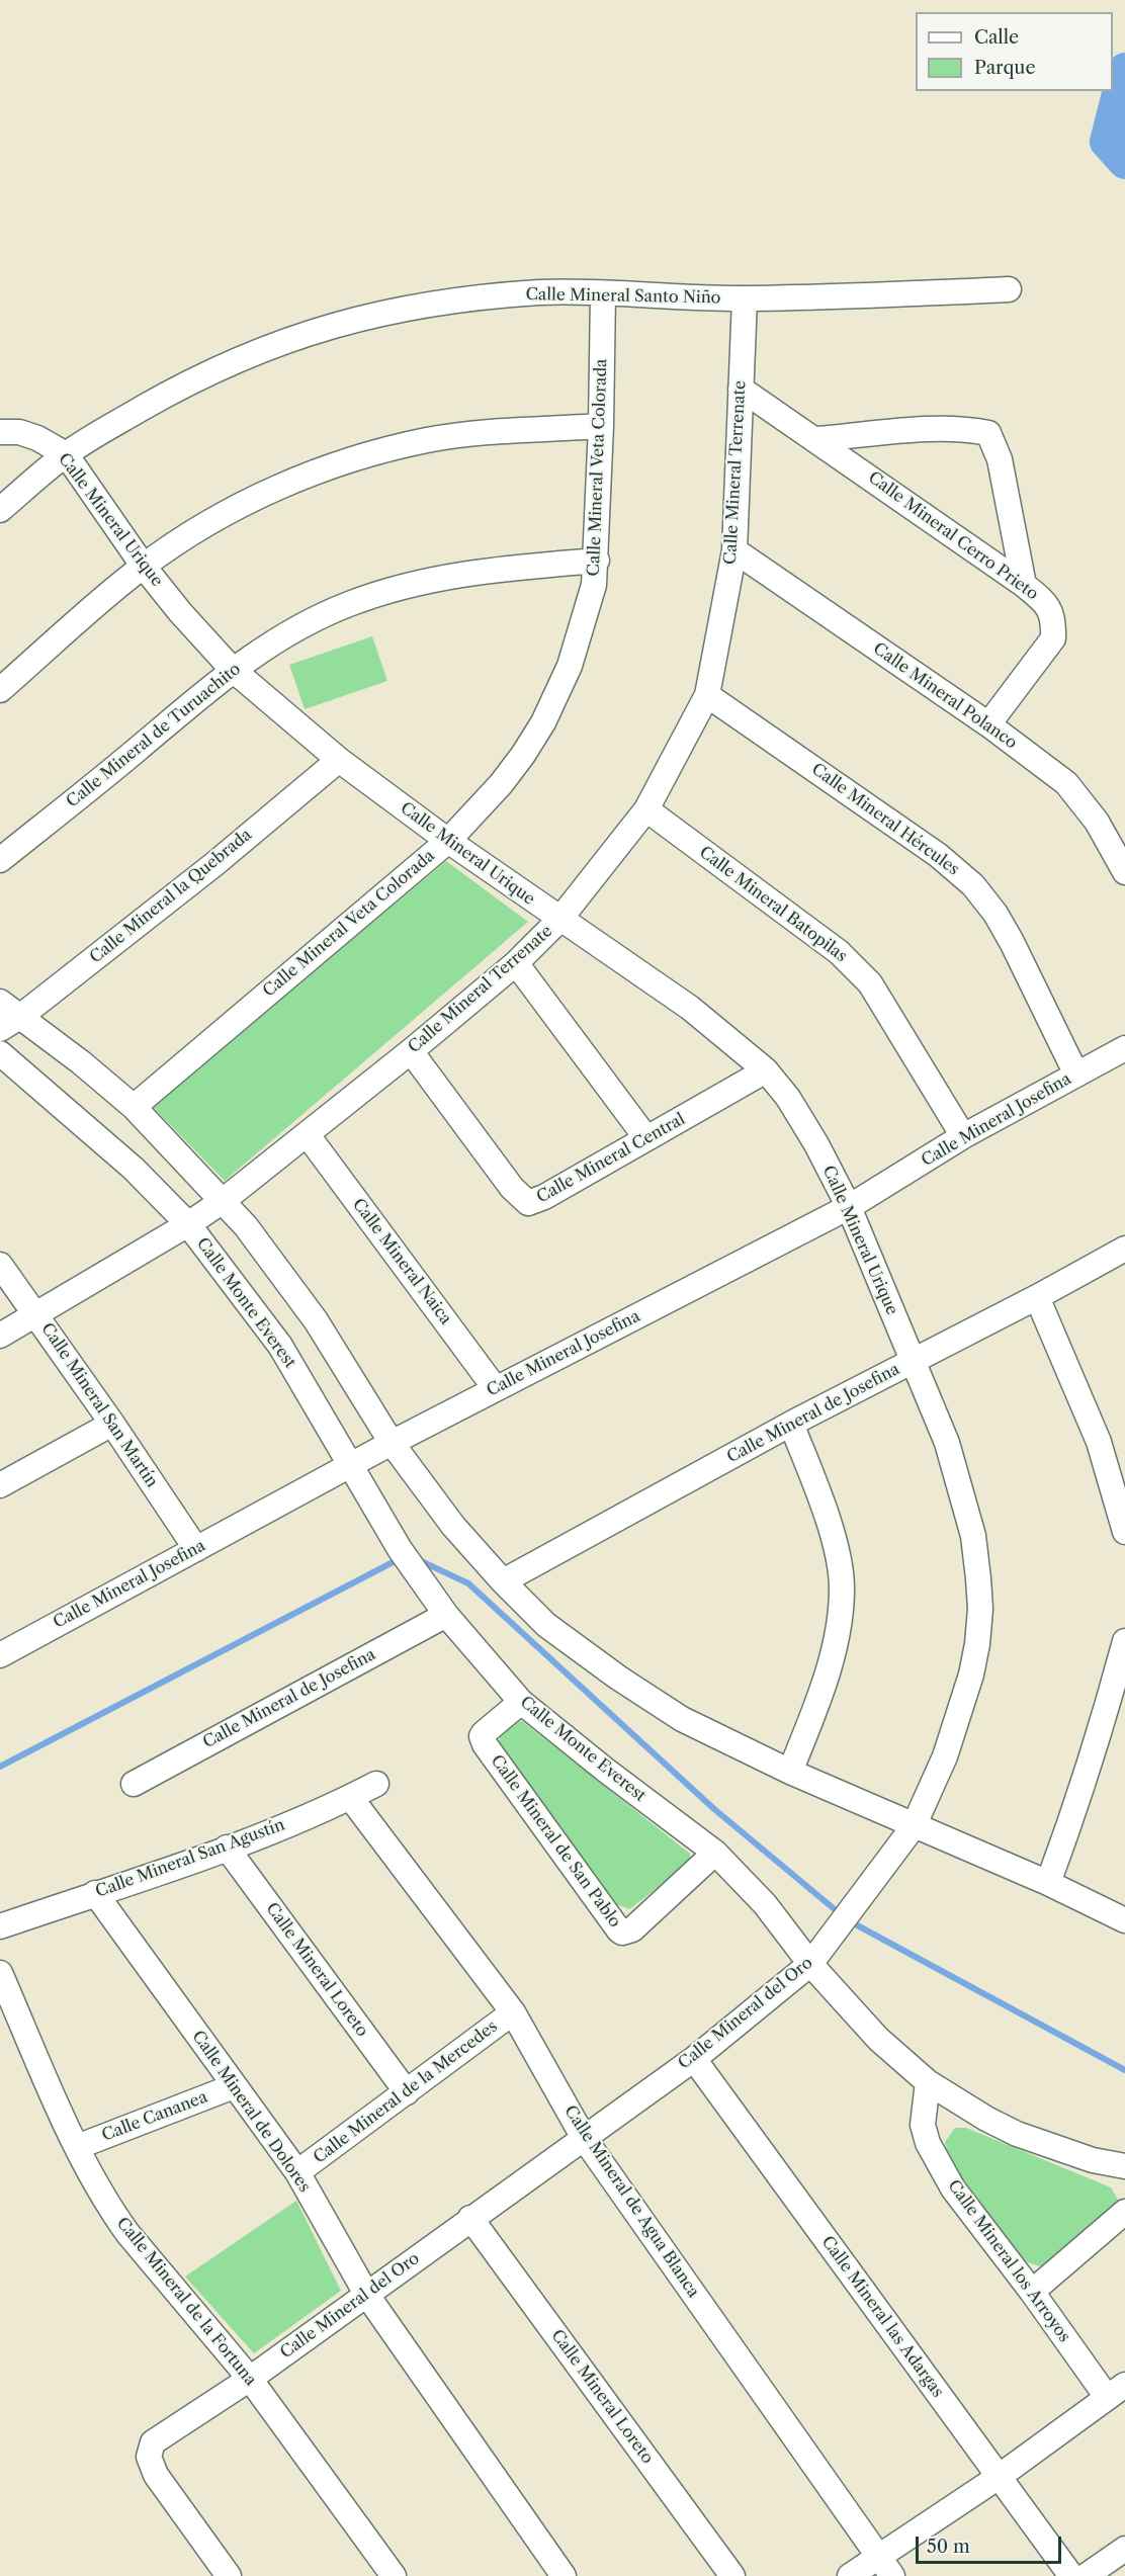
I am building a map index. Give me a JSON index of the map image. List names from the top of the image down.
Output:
{
  "streets": {
    "street": [
      "Calle Mineral Santo Niño",
      "Calle Mineral Veta Colorada",
      "Calle Mineral Terrenate",
      "Calle Mineral Urique",
      "Calle Mineral Cerro Prieto",
      "Calle Mineral Polanco",
      "Calle Mineral de Turuachito",
      "Calle Mineral Hércules",
      "Calle Mineral la Quebrada",
      "Calle Mineral Batopilas",
      "Calle Mineral Josefina",
      "Calle Mineral Central",
      "Calle Mineral Naica",
      "Calle Monte Everest",
      "Calle Mineral San Martín",
      "Calle Mineral de Josefina",
      "Calle Mineral de San Pablo",
      "Calle Mineral San Agustín",
      "Calle Mineral Loreto",
      "Calle Mineral del Oro",
      "Calle Mineral de la Mercedes",
      "Calle Mineral de Dolores",
      "Calle Cananea",
      "Calle Mineral de Agua Blanca",
      "Calle Mineral los Arroyos",
      "Calle Mineral de la Fortuna",
      "Calle Mineral las Adargas"
    ]
  },
  "crossings": [
    ["Calle Mineral Santo Niño", "Calle Mineral Veta Colorada"],
    ["Calle Mineral Santo Niño", "Calle Mineral Terrenate"],
    ["Calle Mineral Santo Niño", "Calle Mineral Urique"],
    ["Calle Mineral Veta Colorada", "Calle Mineral Urique"],
    ["Calle Mineral Veta Colorada", "Calle Mineral de Turuachito"],
    ["Calle Mineral Terrenate", "Calle Mineral Urique"],
    ["Calle Mineral Terrenate", "Calle Mineral Cerro Prieto"],
    ["Calle Mineral Terrenate", "Calle Mineral Polanco"],
    ["Calle Mineral Terrenate", "Calle Mineral Hércules"],
    ["Calle Mineral Terrenate", "Calle Mineral Batopilas"],
    ["Calle Mineral Terrenate", "Calle Mineral Central"],
    ["Calle Mineral Terrenate", "Calle Mineral Naica"],
    ["Calle Mineral Terrenate", "Calle Monte Everest"],
    ["Calle Mineral Terrenate", "Calle Mineral San Martín"],
    ["Calle Mineral Urique", "Calle Mineral de Turuachito"],
    ["Calle Mineral Urique", "Calle Mineral la Quebrada"],
    ["Calle Mineral Urique", "Calle Mineral Josefina"],
    ["Calle Mineral Urique", "Calle Mineral Central"],
    ["Calle Mineral Urique", "Calle Mineral de Josefina"],
    ["Calle Mineral Urique", "Calle Mineral del Oro"],
    ["Calle Mineral Cerro Prieto", "Calle Mineral Polanco"],
    ["Calle Mineral Hércules", "Calle Mineral Josefina"],
    ["Calle Mineral Batopilas", "Calle Mineral Josefina"],
    ["Calle Mineral Josefina", "Calle Mineral Naica"],
    ["Calle Mineral Josefina", "Calle Monte Everest"],
    ["Calle Mineral Josefina", "Calle Mineral San Martín"],
    ["Calle Monte Everest", "Calle Mineral de Josefina"],
    ["Calle Monte Everest", "Calle Mineral de San Pablo"],
    ["Calle Monte Everest", "Calle Mineral del Oro"],
    ["Calle Monte Everest", "Calle Mineral los Arroyos"],
    ["Calle Mineral de Josefina", "Calle Mineral del Oro"],
    ["Calle Mineral San Agustín", "Calle Mineral Loreto"],
    ["Calle Mineral San Agustín", "Calle Mineral de Dolores"],
    ["Calle Mineral San Agustín", "Calle Mineral de Agua Blanca"],
    ["Calle Mineral Loreto", "Calle Mineral del Oro"],
    ["Calle Mineral Loreto", "Calle Mineral de la Mercedes"],
    ["Calle Mineral del Oro", "Calle Mineral de Dolores"],
    ["Calle Mineral del Oro", "Calle Mineral de Agua Blanca"],
    ["Calle Mineral del Oro", "Calle Mineral de la Fortuna"],
    ["Calle Mineral del Oro", "Calle Mineral las Adargas"],
    ["Calle Mineral de la Mercedes", "Calle Mineral de Dolores"],
    ["Calle Mineral de la Mercedes", "Calle Mineral de Agua Blanca"],
    ["Calle Mineral de Dolores", "Calle Cananea"],
    ["Calle Cananea", "Calle Mineral de la Fortuna"]
  ],
  "legend": ["Calle", "Parque"],
  "scale_bar": "50 m"
}
